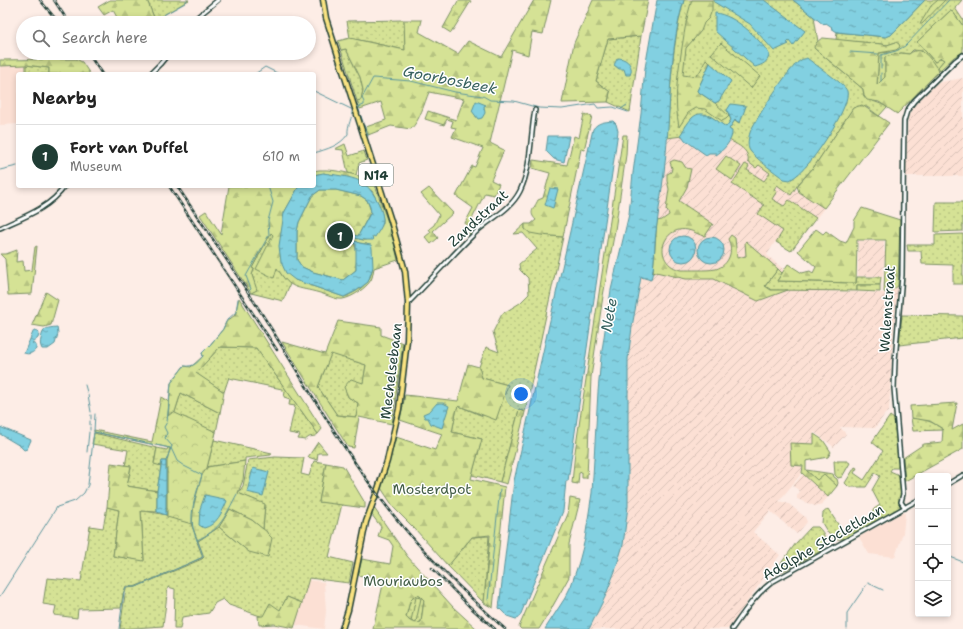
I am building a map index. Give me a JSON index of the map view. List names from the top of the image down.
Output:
{
  "streets": {
    "main road": ["N14", "Mechelsebaan"],
    "street": ["Zandstraat", "Walemstraat", "Adolphe Stocletlaan"]
  },
  "crossings": [
    ["Zandstraat", "Mechelsebaan"],
    ["Walemstraat", "Adolphe Stocletlaan"]
  ],
  "water": ["Goorbosbeek", "Nete"],
  "parks": ["Mosterdpot", "Mouriaubos"],
  "page": {
    "search": "Search here",
    "heading": "Nearby",
    "list": [
      {
        "mark": "1",
        "name": "Fort van Duffel",
        "note": "Museum",
        "value": "610 m"
      }
    ],
    "pins": "1",
    "map_buttons": ["+", "−"]
  }
}
